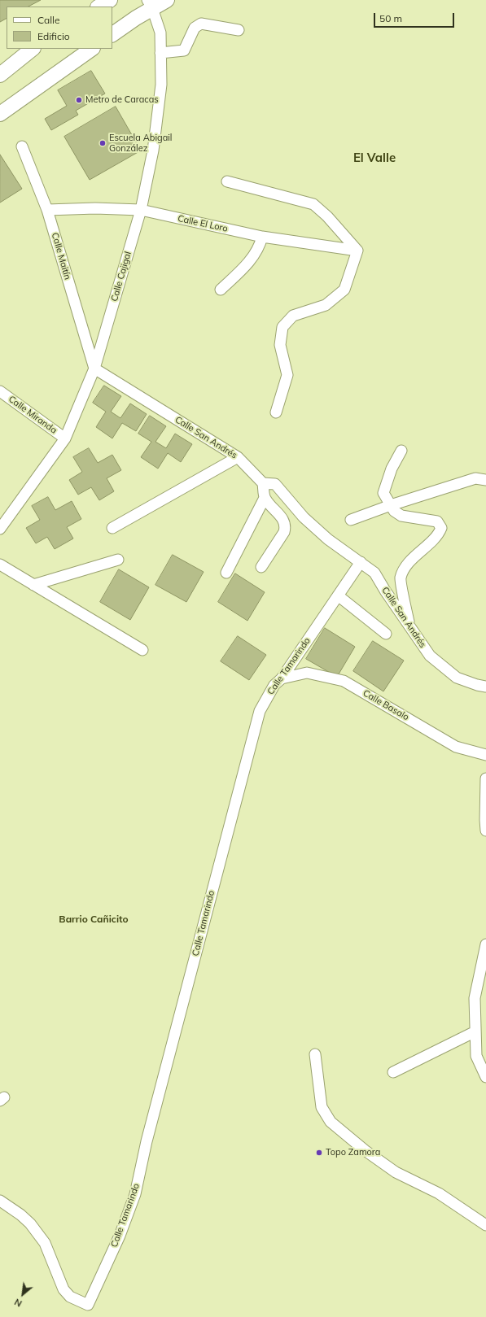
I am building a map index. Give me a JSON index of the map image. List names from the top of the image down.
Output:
{
  "streets": {
    "street": [
      "Calle El Loro",
      "Calle Maitín",
      "Calle Cajigal",
      "Calle Miranda",
      "Calle San Andrés",
      "Calle Tamarindo",
      "Calle Basalo"
    ]
  },
  "crossings": [
    ["Calle El Loro", "Calle Maitín"],
    ["Calle El Loro", "Calle Cajigal"],
    ["Calle Maitín", "Calle Cajigal"],
    ["Calle Maitín", "Calle San Andrés"],
    ["Calle Cajigal", "Calle Miranda"],
    ["Calle Cajigal", "Calle San Andrés"],
    ["Calle San Andrés", "Calle Tamarindo"],
    ["Calle Tamarindo", "Calle Basalo"]
  ],
  "districts": ["El Valle", "Barrio Cañicito"],
  "places": ["Metro de Caracas", "Escuela Abigail González", "Topo Zamora"],
  "legend": ["Calle", "Edificio"],
  "scale_bar": "50 m",
  "north": "bottom left"
}
